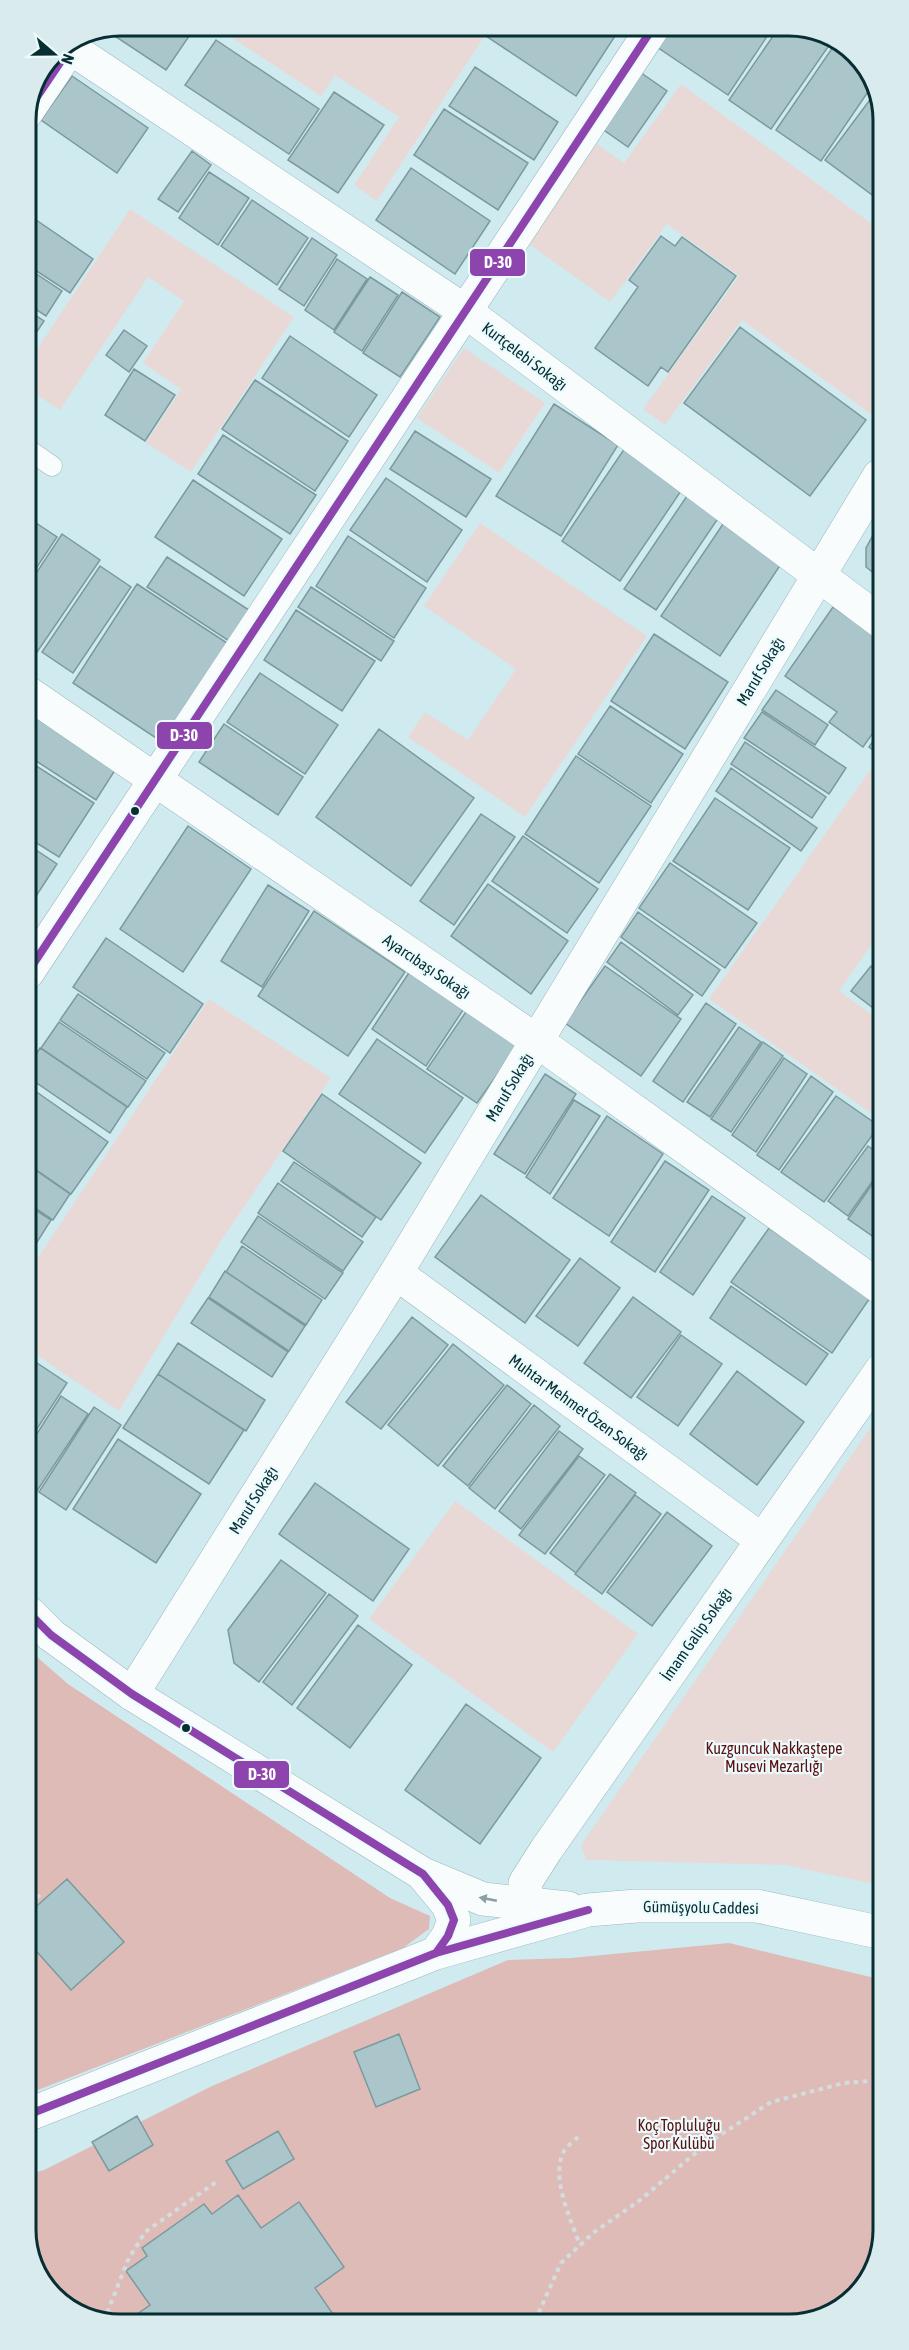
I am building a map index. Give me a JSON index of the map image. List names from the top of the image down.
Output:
{
  "streets": {
    "street": [
      "Kurtçelebi Sokağı",
      "Maruf Sokağı",
      "Ayarcıbaşı Sokağı",
      "Muhtar Mehmet Özen Sokağı",
      "İmam Galip Sokağı",
      "Gümüşyolu Caddesi"
    ]
  },
  "crossings": [
    ["Kurtçelebi Sokağı", "Maruf Sokağı"],
    ["Maruf Sokağı", "Ayarcıbaşı Sokağı"],
    ["Maruf Sokağı", "Muhtar Mehmet Özen Sokağı"],
    ["Muhtar Mehmet Özen Sokağı", "İmam Galip Sokağı"]
  ],
  "parks": ["Kuzguncuk Nakkaştepe Musevi Mezarlığı", "Koç Topluluğu Spor Kulübü"],
  "lines": ["transit line D-30"],
  "north": "right"
}
